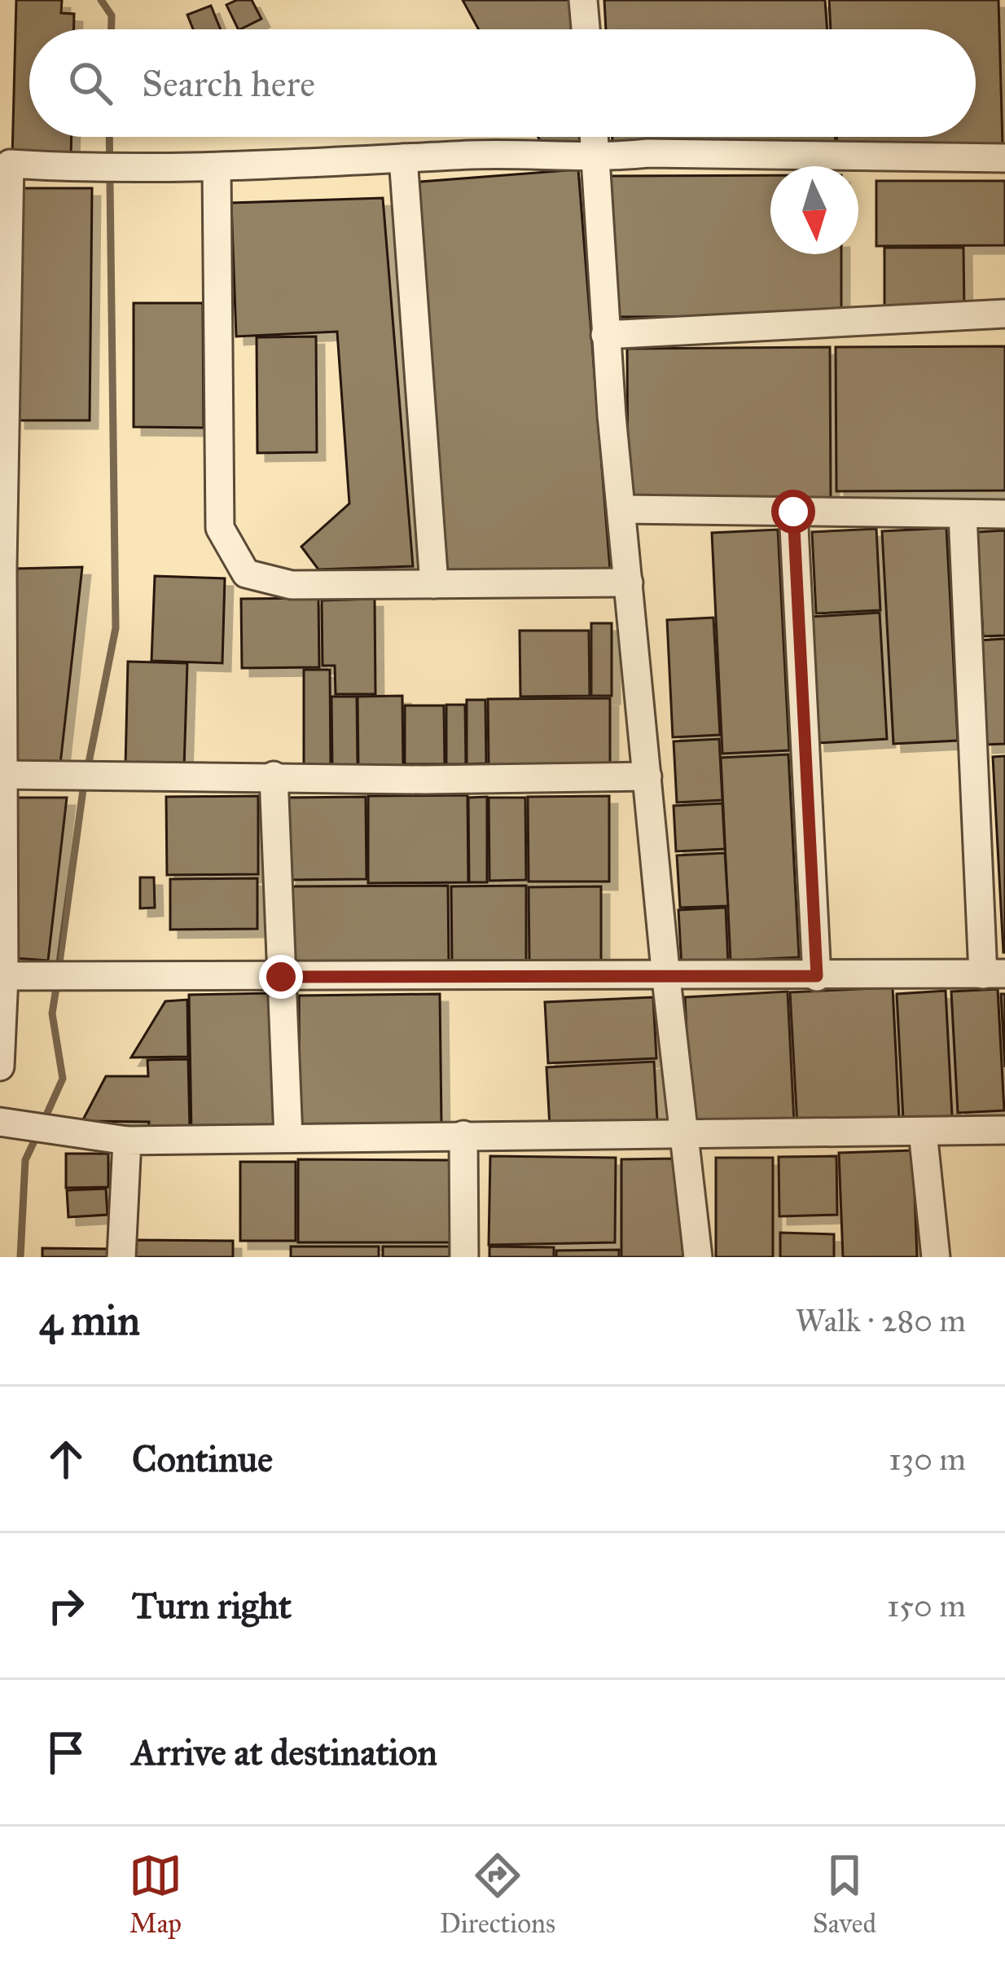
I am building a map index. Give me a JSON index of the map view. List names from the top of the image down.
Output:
{
  "north": "bottom",
  "page": {
    "search": "Search here",
    "heading": ["4 min", "Walk · 280 m"],
    "list": [
      ["Continue", "130 m"],
      ["Turn right", "150 m"],
      "Arrive at destination"
    ],
    "nav": ["Map", "Directions", "Saved"]
  }
}
